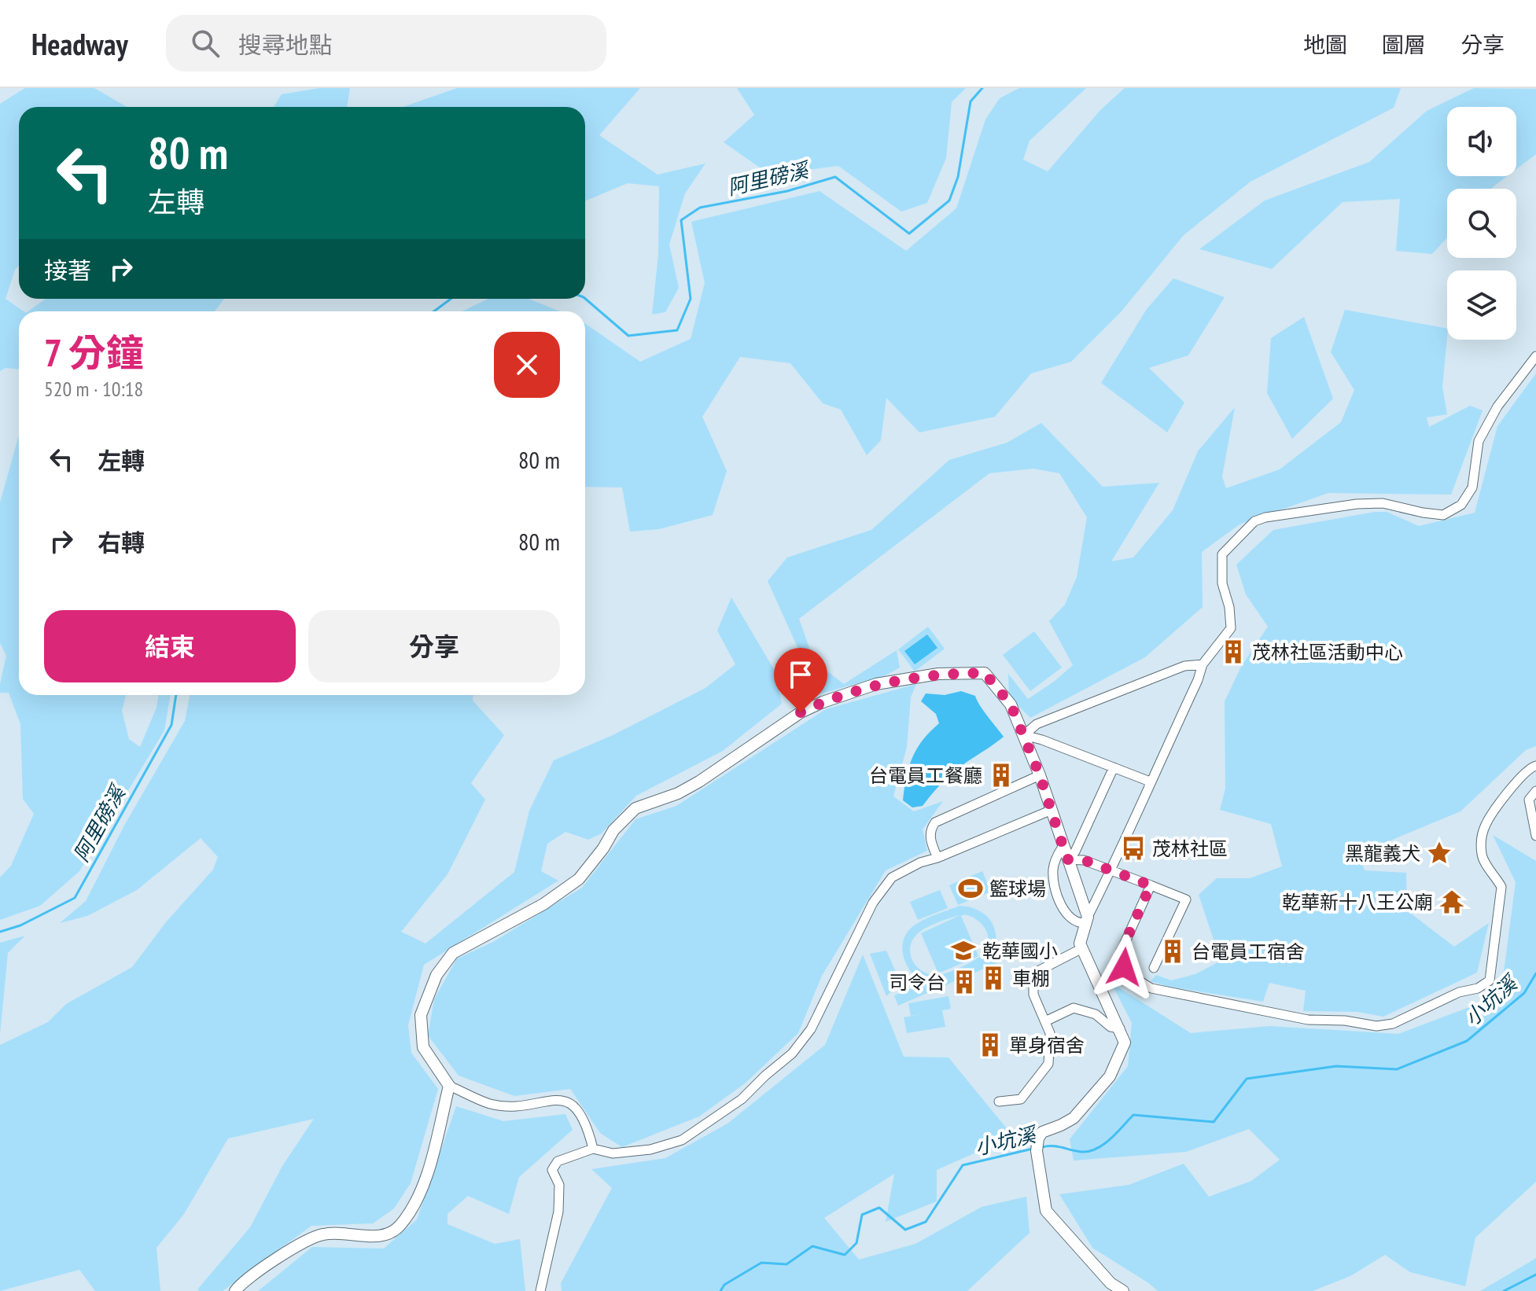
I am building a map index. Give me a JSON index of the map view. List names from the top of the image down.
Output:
{
  "water": ["阿里磅溪", "小坑溪"],
  "places": {
    "building": [
      "茂林社區活動中心",
      "台電員工餐廳",
      "台電員工宿舍",
      "車棚",
      "司令台",
      "單身宿舍"
    ],
    "bus stop": ["茂林社區"],
    "place": ["黑龍義犬"],
    "sports": ["籃球場"],
    "temple": ["乾華新十八王公廟"],
    "school or university": ["乾華國小"]
  },
  "page": {
    "header": "Headway",
    "search": "搜尋地點",
    "nav": ["地圖", "圖層", "分享"],
    "turn": ["80 m", "左轉"],
    "then": "接著",
    "heading": ["7 分鐘", "520 m · 10:18"],
    "list": [
      {
        "name": "左轉",
        "value": "80 m"
      },
      {
        "name": "右轉",
        "value": "80 m"
      }
    ],
    "buttons": ["結束", "分享"]
  }
}
